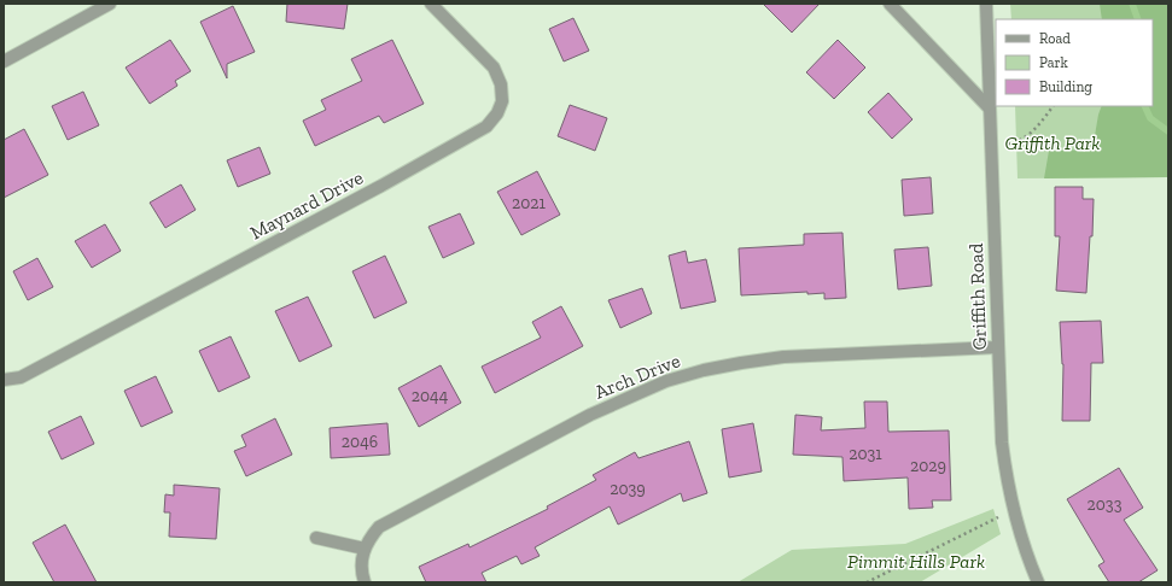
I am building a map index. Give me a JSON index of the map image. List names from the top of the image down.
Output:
{
  "streets": {
    "street": ["Maynard Drive", "Griffith Road", "Arch Drive"]
  },
  "crossings": [
    ["Griffith Road", "Arch Drive"]
  ],
  "parks": ["Griffith Park", "Pimmit Hills Park"],
  "house_numbers": [
    "2021",
    "2044",
    "2046",
    "2031",
    "2029",
    "2039",
    "2033"
  ],
  "legend": ["Road", "Park", "Building"]
}
